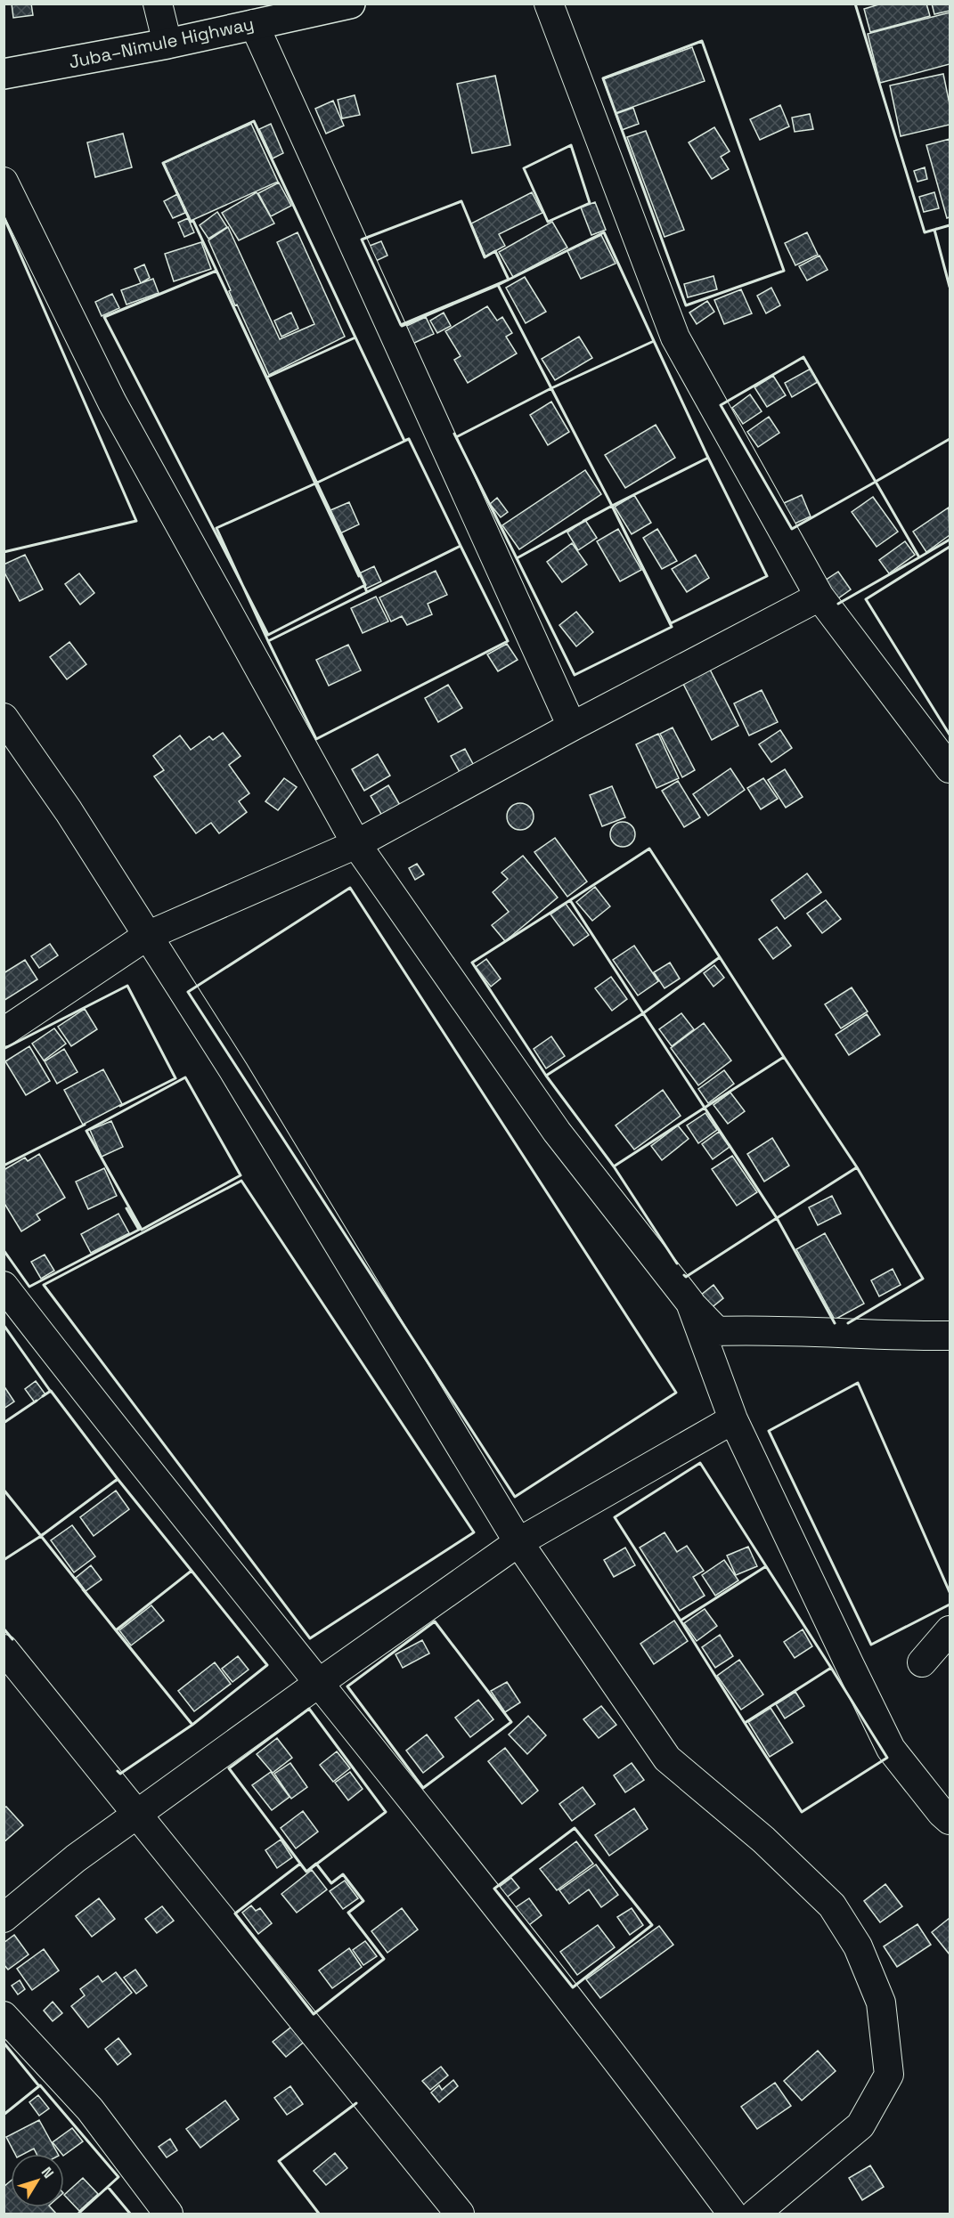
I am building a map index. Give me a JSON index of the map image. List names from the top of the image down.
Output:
{
  "streets": {
    "main road": ["Juba–Nimule Highway"]
  },
  "north": "top right"
}
